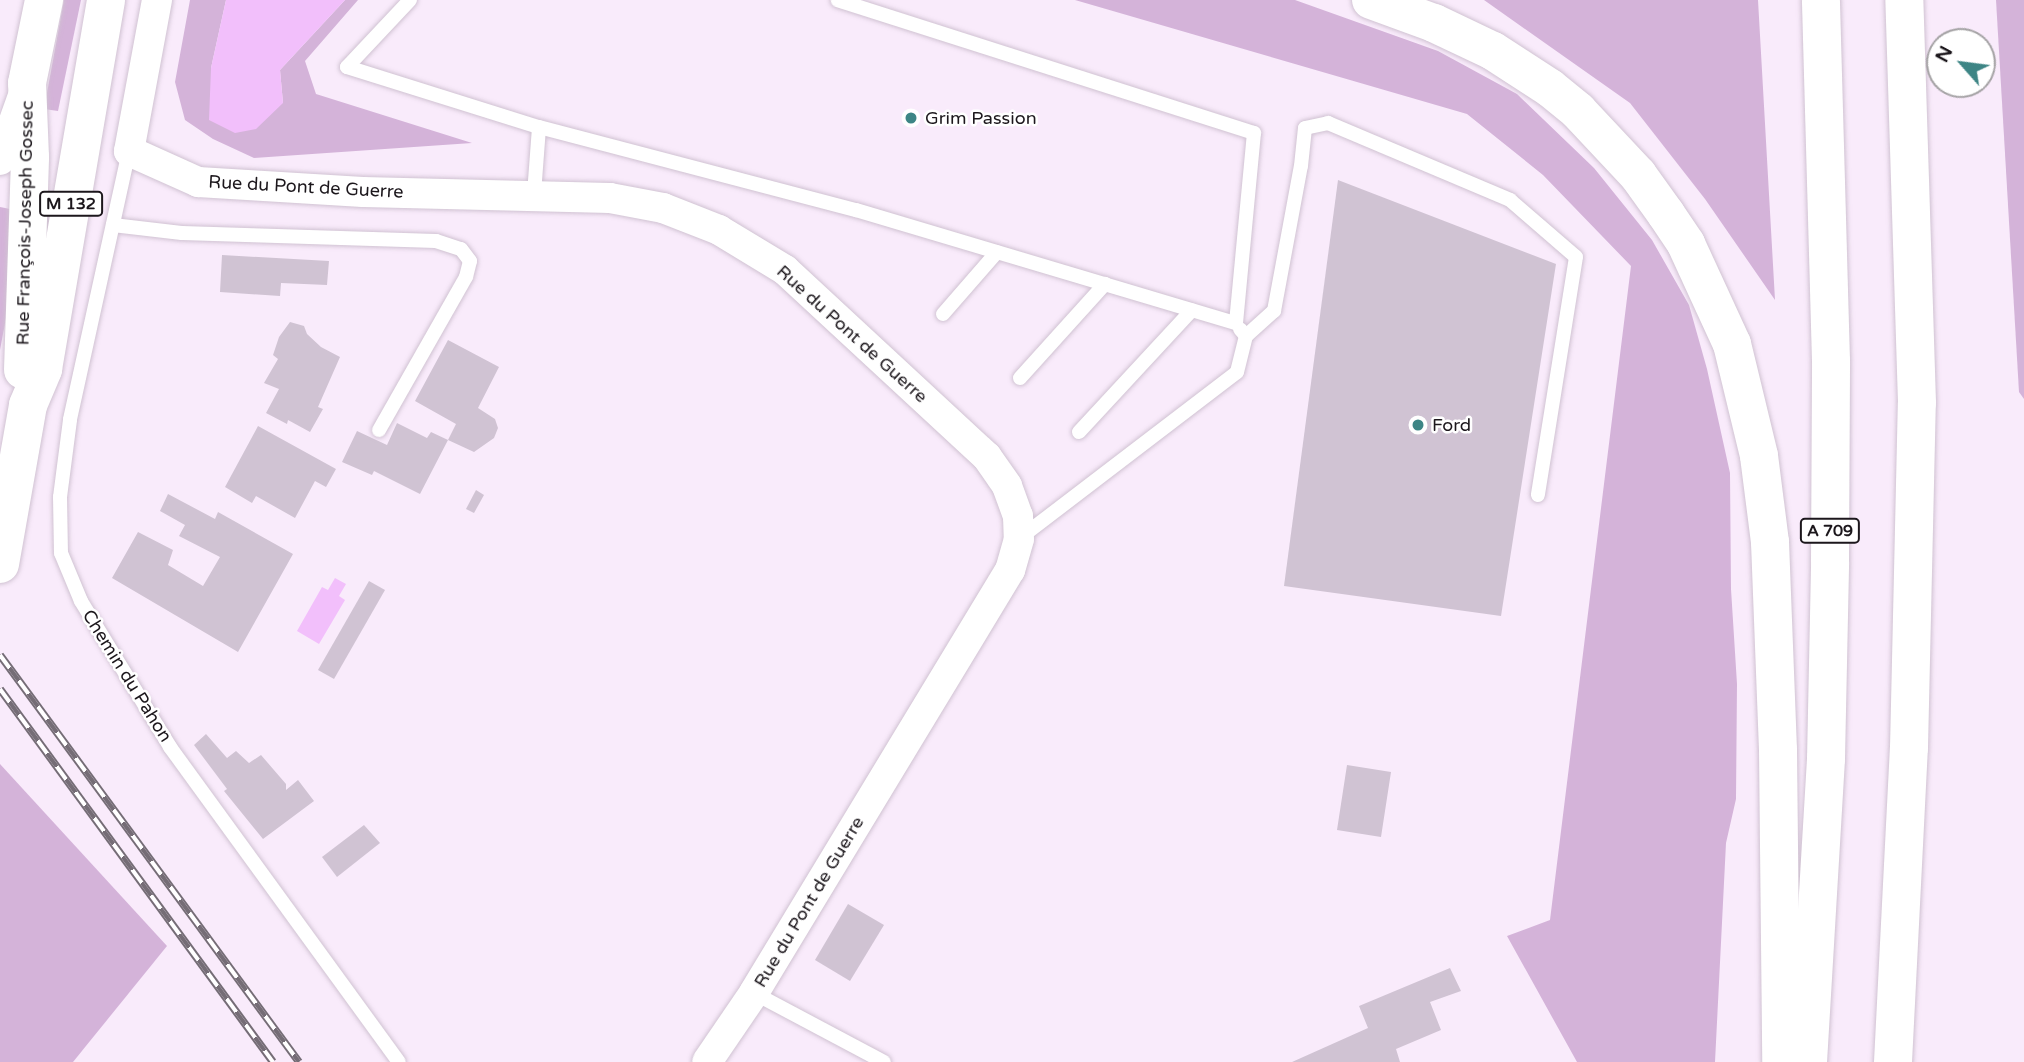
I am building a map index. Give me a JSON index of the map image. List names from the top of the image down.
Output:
{
  "streets": {
    "main road": ["M 132", "Rue François-Joseph Gossec", "A 709"],
    "street": ["Rue du Pont de Guerre"],
    "lane": ["Chemin du Pahon"]
  },
  "crossings": [
    ["Rue du Pont de Guerre", "Chemin du Pahon"]
  ],
  "places": ["Grim Passion", "Ford"],
  "north": "top left"
}
